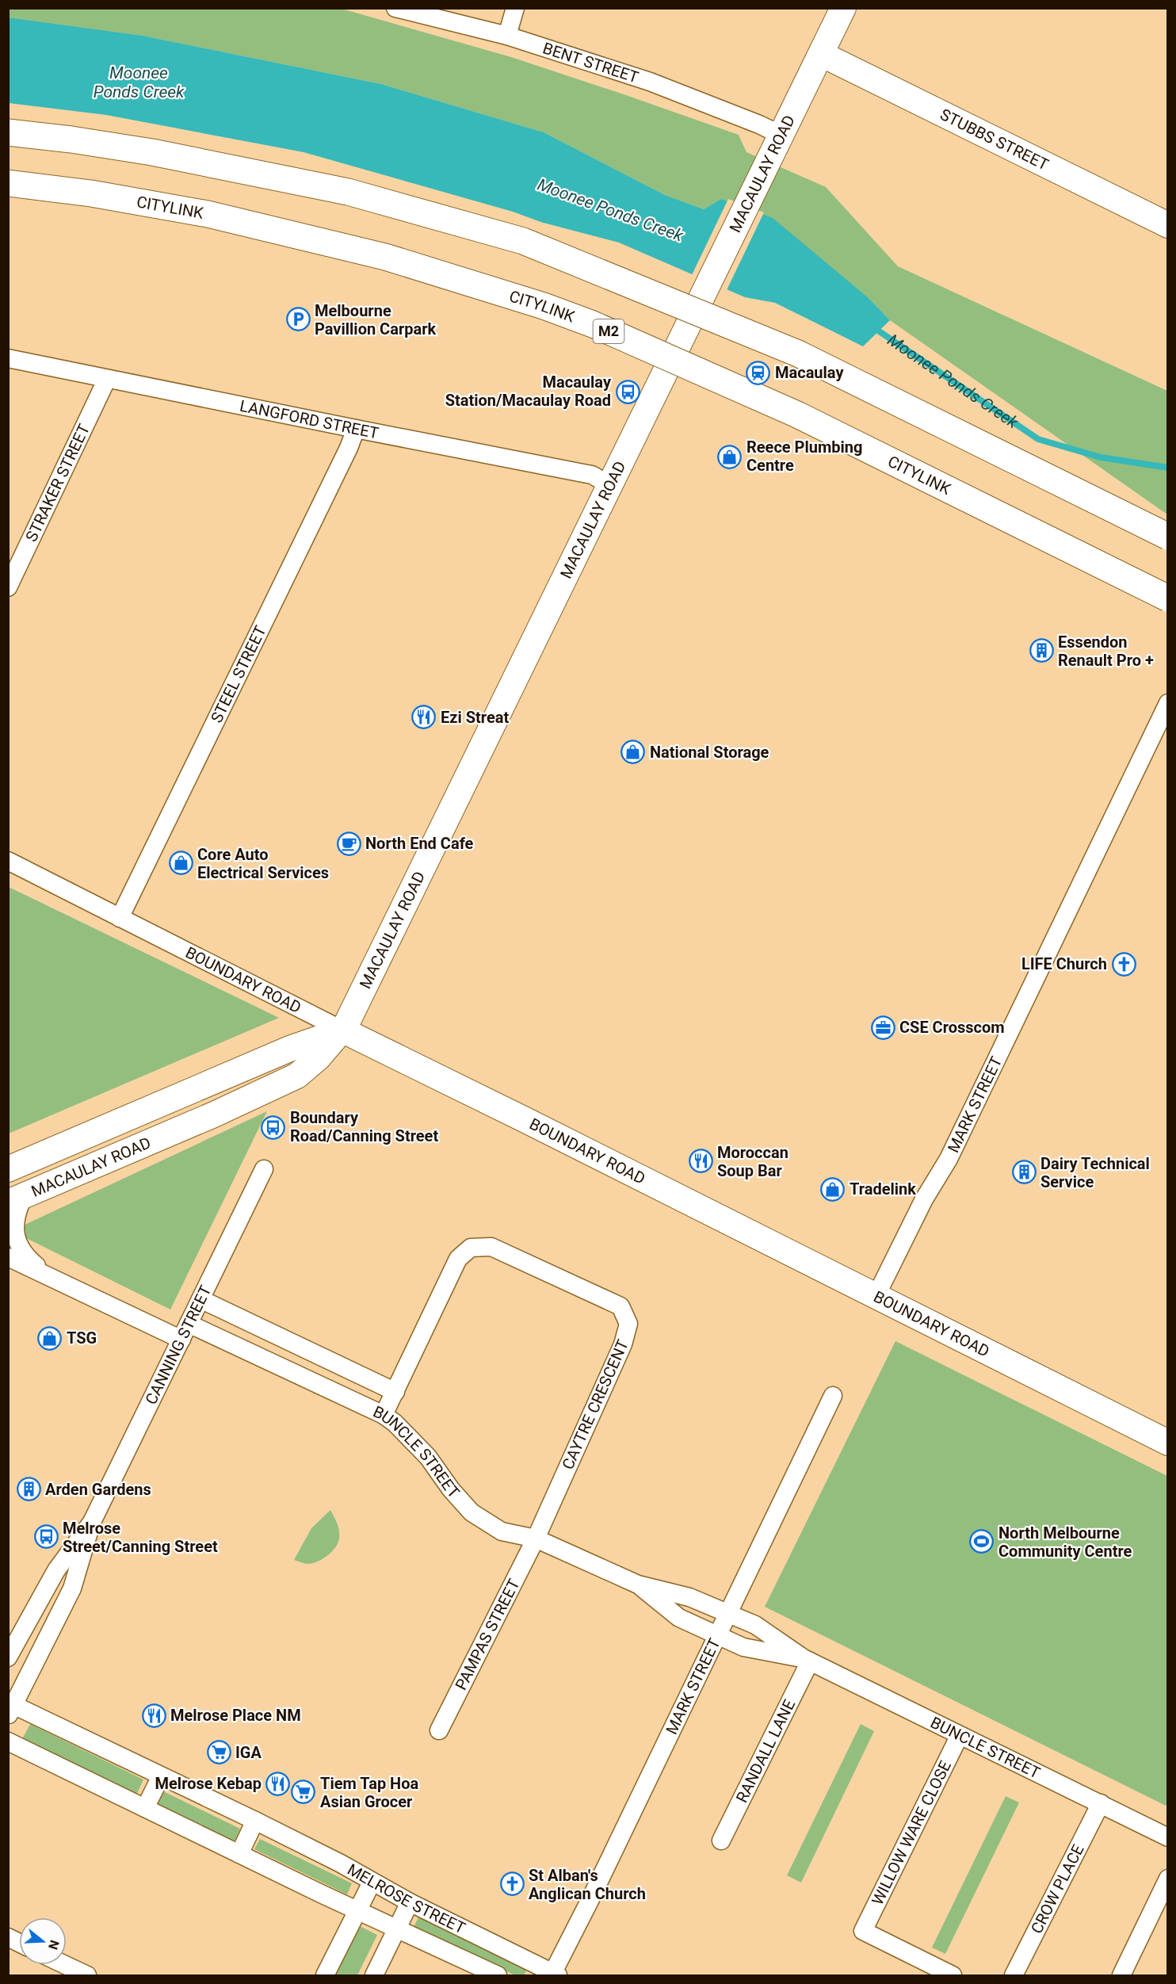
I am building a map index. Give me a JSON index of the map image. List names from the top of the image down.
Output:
{
  "streets": {
    "highway": ["CITYLINK", "M2"],
    "main road": ["STUBBS STREET", "MACAULAY ROAD", "BOUNDARY ROAD"],
    "street": [
      "BENT STREET",
      "LANGFORD STREET",
      "STRAKER STREET",
      "STEEL STREET",
      "MARK STREET",
      "CANNING STREET",
      "CAYTRE CRESCENT",
      "BUNCLE STREET",
      "PAMPAS STREET",
      "RANDALL LANE",
      "WILLOW WARE CLOSE",
      "CROW PLACE",
      "MELROSE STREET"
    ]
  },
  "crossings": [
    ["BENT STREET", "MACAULAY ROAD"],
    ["STUBBS STREET", "MACAULAY ROAD"],
    ["MACAULAY ROAD", "LANGFORD STREET"],
    ["MACAULAY ROAD", "BOUNDARY ROAD"],
    ["LANGFORD STREET", "STRAKER STREET"],
    ["LANGFORD STREET", "STEEL STREET"],
    ["STEEL STREET", "BOUNDARY ROAD"],
    ["BOUNDARY ROAD", "MARK STREET"],
    ["MARK STREET", "BUNCLE STREET"],
    ["MARK STREET", "MELROSE STREET"],
    ["CANNING STREET", "BUNCLE STREET"],
    ["CANNING STREET", "MELROSE STREET"],
    ["CAYTRE CRESCENT", "BUNCLE STREET"],
    ["CAYTRE CRESCENT", "PAMPAS STREET"],
    ["BUNCLE STREET", "PAMPAS STREET"],
    ["BUNCLE STREET", "RANDALL LANE"],
    ["BUNCLE STREET", "WILLOW WARE CLOSE"],
    ["BUNCLE STREET", "CROW PLACE"]
  ],
  "water": ["Moonee Ponds Creek"],
  "places": {
    "parking": ["Melbourne Pavillion Carpark"],
    "station": ["Macaulay"],
    "bus stop": ["Macaulay Station/Macaulay Road", "Boundary Road/Canning Street", "Melrose Street/Canning Street"],
    "shop": [
      "Reece Plumbing Centre",
      "National Storage",
      "Core Auto Electrical Services",
      "Tradelink",
      "TSG"
    ],
    "building": ["Essendon Renault Pro +", "Dairy Technical Service", "Arden Gardens"],
    "restaurant": [
      "Ezi Streat",
      "Moroccan Soup Bar",
      "Melrose Place NM",
      "Melrose Kebap"
    ],
    "cafe": ["North End Cafe"],
    "church": ["LIFE Church", "St Alban's Anglican Church"],
    "office": ["CSE Crosscom"],
    "sports": ["North Melbourne Community Centre"],
    "supermarket": ["IGA", "Tiem Tap Hoa Asian Grocer"]
  },
  "north": "right"
}
